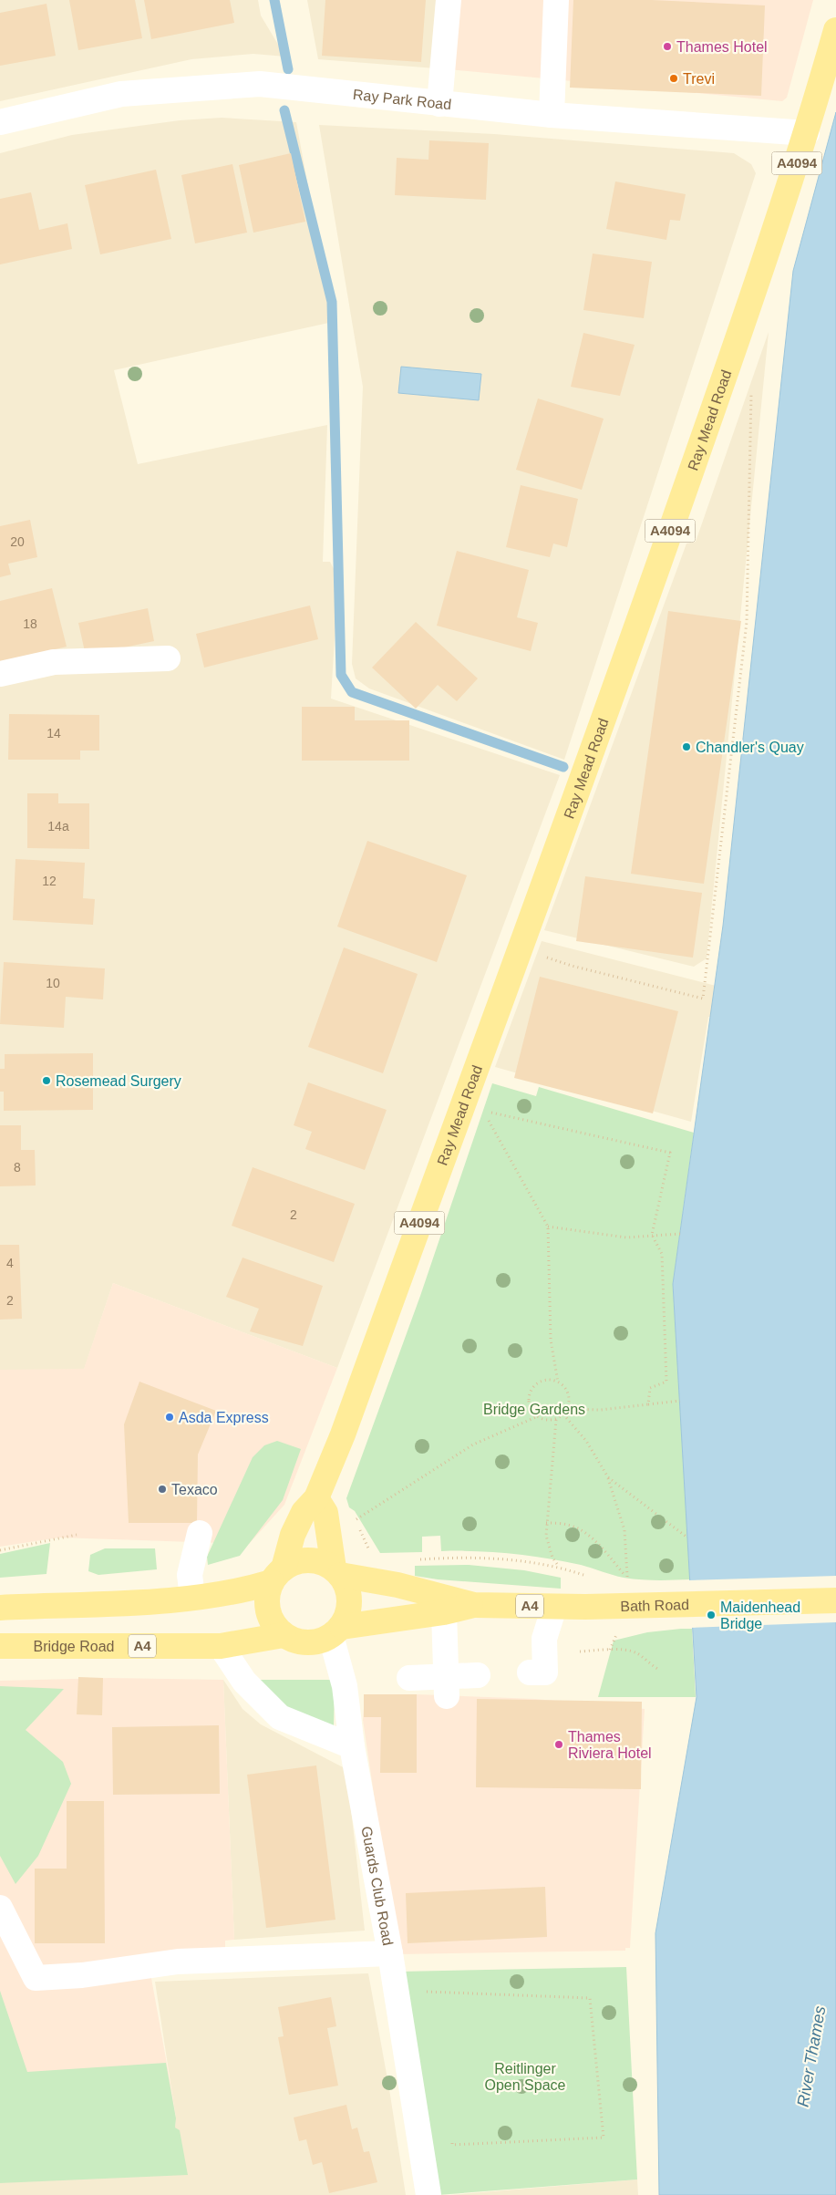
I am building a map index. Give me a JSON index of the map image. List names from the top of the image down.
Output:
{
  "streets": {
    "main road": [
      "A4094",
      "Ray Mead Road",
      "A4",
      "Bath Road",
      "Bridge Road"
    ],
    "street": ["Ray Park Road", "Guards Club Road"]
  },
  "crossings": [
    ["Ray Park Road", "Ray Mead Road"],
    ["Ray Mead Road", "A4"],
    ["Ray Mead Road", "Bath Road"],
    ["Ray Mead Road", "Bridge Road"],
    ["Ray Mead Road", "Guards Club Road"],
    ["A4", "Bath Road"],
    ["A4", "Bridge Road"],
    ["A4", "Guards Club Road"],
    ["Bath Road", "Bridge Road"],
    ["Bath Road", "Guards Club Road"],
    ["Bridge Road", "Guards Club Road"]
  ],
  "water": ["River Thames"],
  "parks": ["Bridge Gardens", "Reitlinger Open Space"],
  "places": [
    "Thames Hotel",
    "Trevi",
    "Chandler's Quay",
    "Rosemead Surgery",
    "Asda Express",
    "Texaco",
    "Maidenhead Bridge",
    "Thames Riviera Hotel"
  ],
  "house_numbers": [
    "20",
    "18",
    "14",
    "14a",
    "12",
    "10",
    "8",
    "2",
    "4",
    "2"
  ]
}
